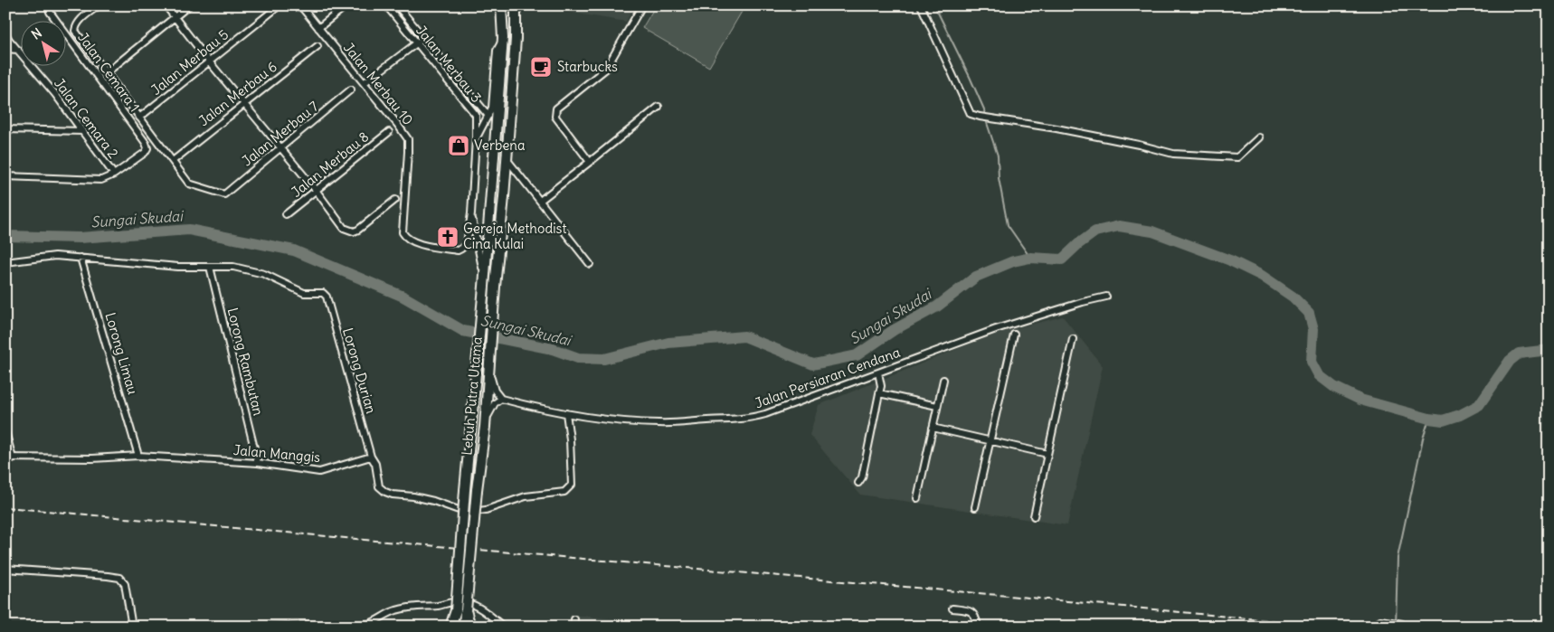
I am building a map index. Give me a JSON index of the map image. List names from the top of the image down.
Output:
{
  "streets": {
    "main road": ["Lebuh Putra Utama"],
    "street": [
      "Jalan Merbau 5",
      "Jalan Merbau 3",
      "Jalan Cemara 1",
      "Jalan Merbau 10",
      "Jalan Merbau 6",
      "Jalan Cemara 2",
      "Jalan Merbau 7",
      "Jalan Merbau 8",
      "Lorong Limau",
      "Lorong Rambutan",
      "Lorong Durian",
      "Jalan Persiaran Cendana",
      "Jalan Manggis"
    ]
  },
  "crossings": [
    ["Jalan Merbau 3", "Jalan Merbau 10"],
    ["Jalan Cemara 1", "Jalan Cemara 2"],
    ["Jalan Merbau 6", "Jalan Merbau 7"],
    ["Lorong Limau", "Jalan Manggis"],
    ["Lorong Rambutan", "Lorong Durian"],
    ["Lorong Rambutan", "Jalan Manggis"],
    ["Lorong Durian", "Jalan Manggis"]
  ],
  "water": ["Sungai Skudai"],
  "places": {
    "cafe": ["Starbucks"],
    "shop": ["Verbena"],
    "church": ["Gereja Methodist Cina Kulai"]
  },
  "north": "top left"
}
